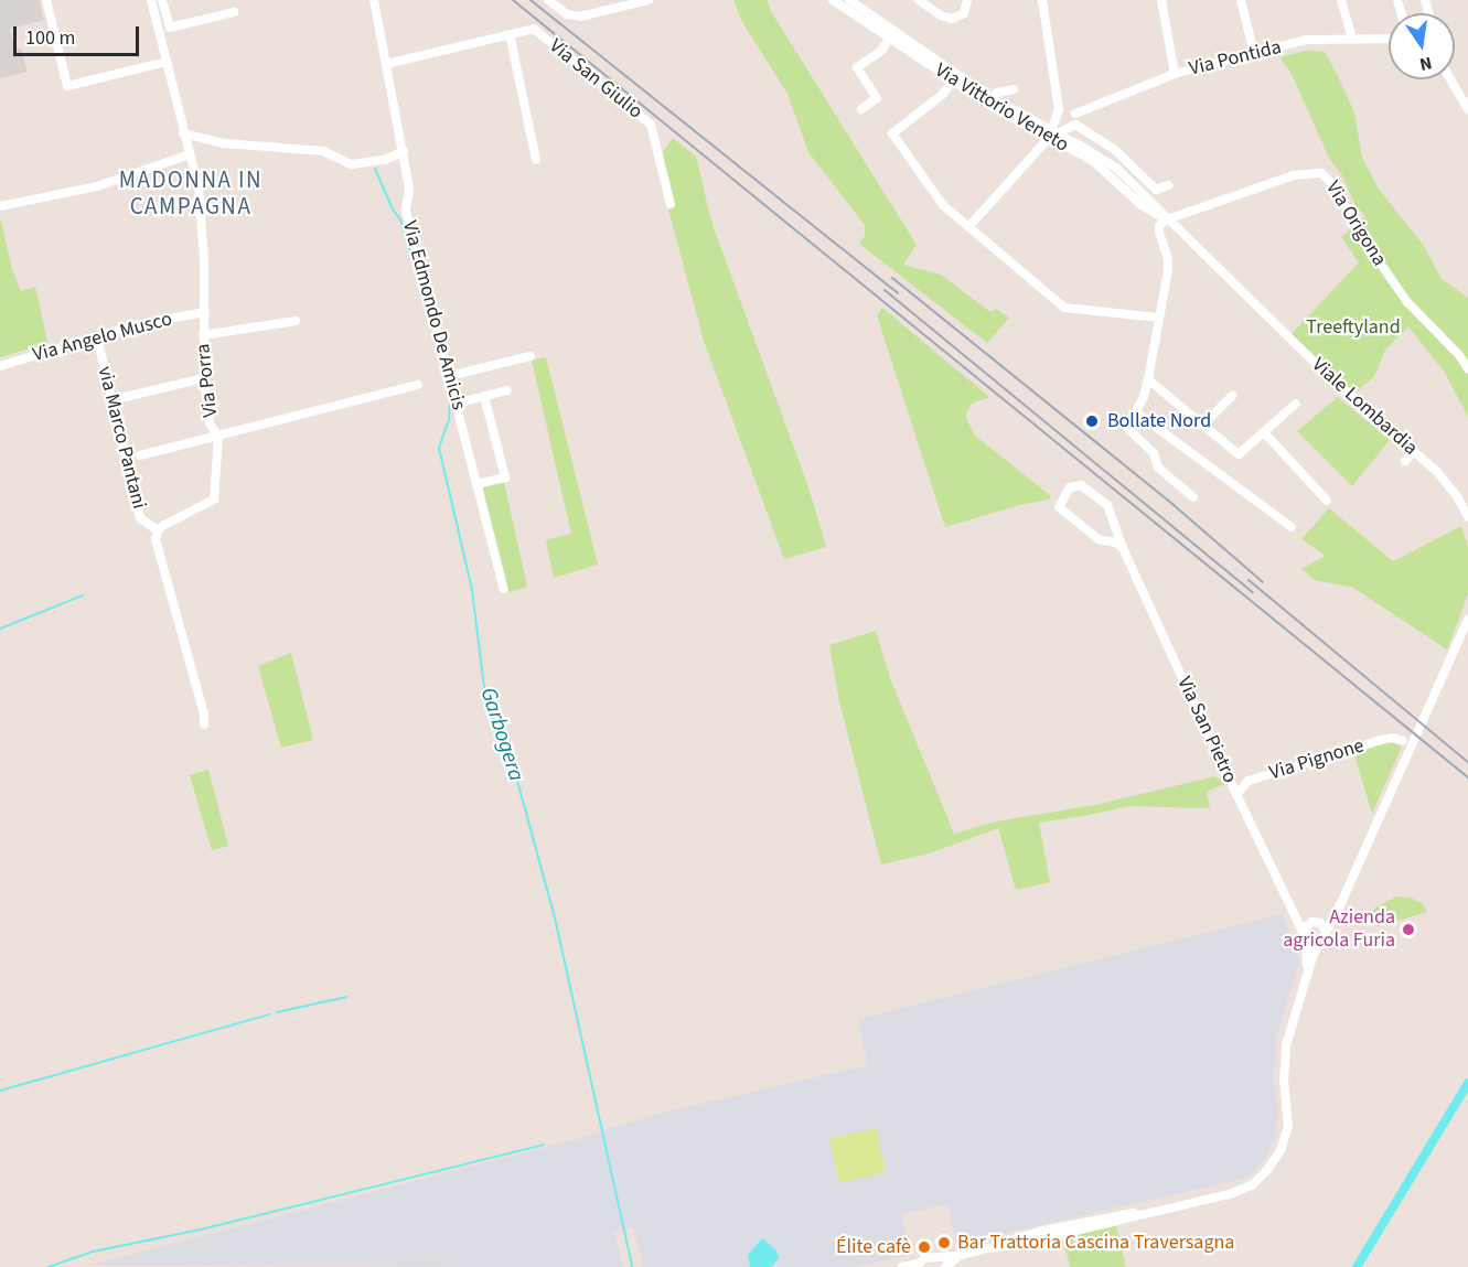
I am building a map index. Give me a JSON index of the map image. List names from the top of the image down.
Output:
{
  "streets": {
    "street": [
      "Via Pontida",
      "Via San Giulio",
      "Via Vittorio Veneto",
      "Via Origona",
      "Via Edmondo De Amicis",
      "Via Angelo Musco",
      "Via Porra",
      "Viale Lombardia",
      "via Marco Pantani",
      "Via San Pietro",
      "Via Pignone"
    ]
  },
  "crossings": [
    ["Via San Giulio", "Via Edmondo De Amicis"],
    ["Via Vittorio Veneto", "Via Origona"],
    ["Via Vittorio Veneto", "Viale Lombardia"],
    ["Via Origona", "Viale Lombardia"],
    ["Via Angelo Musco", "Via Porra"],
    ["Via Angelo Musco", "via Marco Pantani"],
    ["Via Porra", "via Marco Pantani"],
    ["Via San Pietro", "Via Pignone"]
  ],
  "districts": ["MADONNA IN CAMPAGNA"],
  "water": ["Garbogera"],
  "parks": ["Treeftyland"],
  "places": [
    "Bollate Nord",
    "Azienda agricola Furia",
    "Bar Trattoria Cascina Traversagna",
    "Élite cafè"
  ],
  "scale_bar": "100 m",
  "north": "bottom"
}
